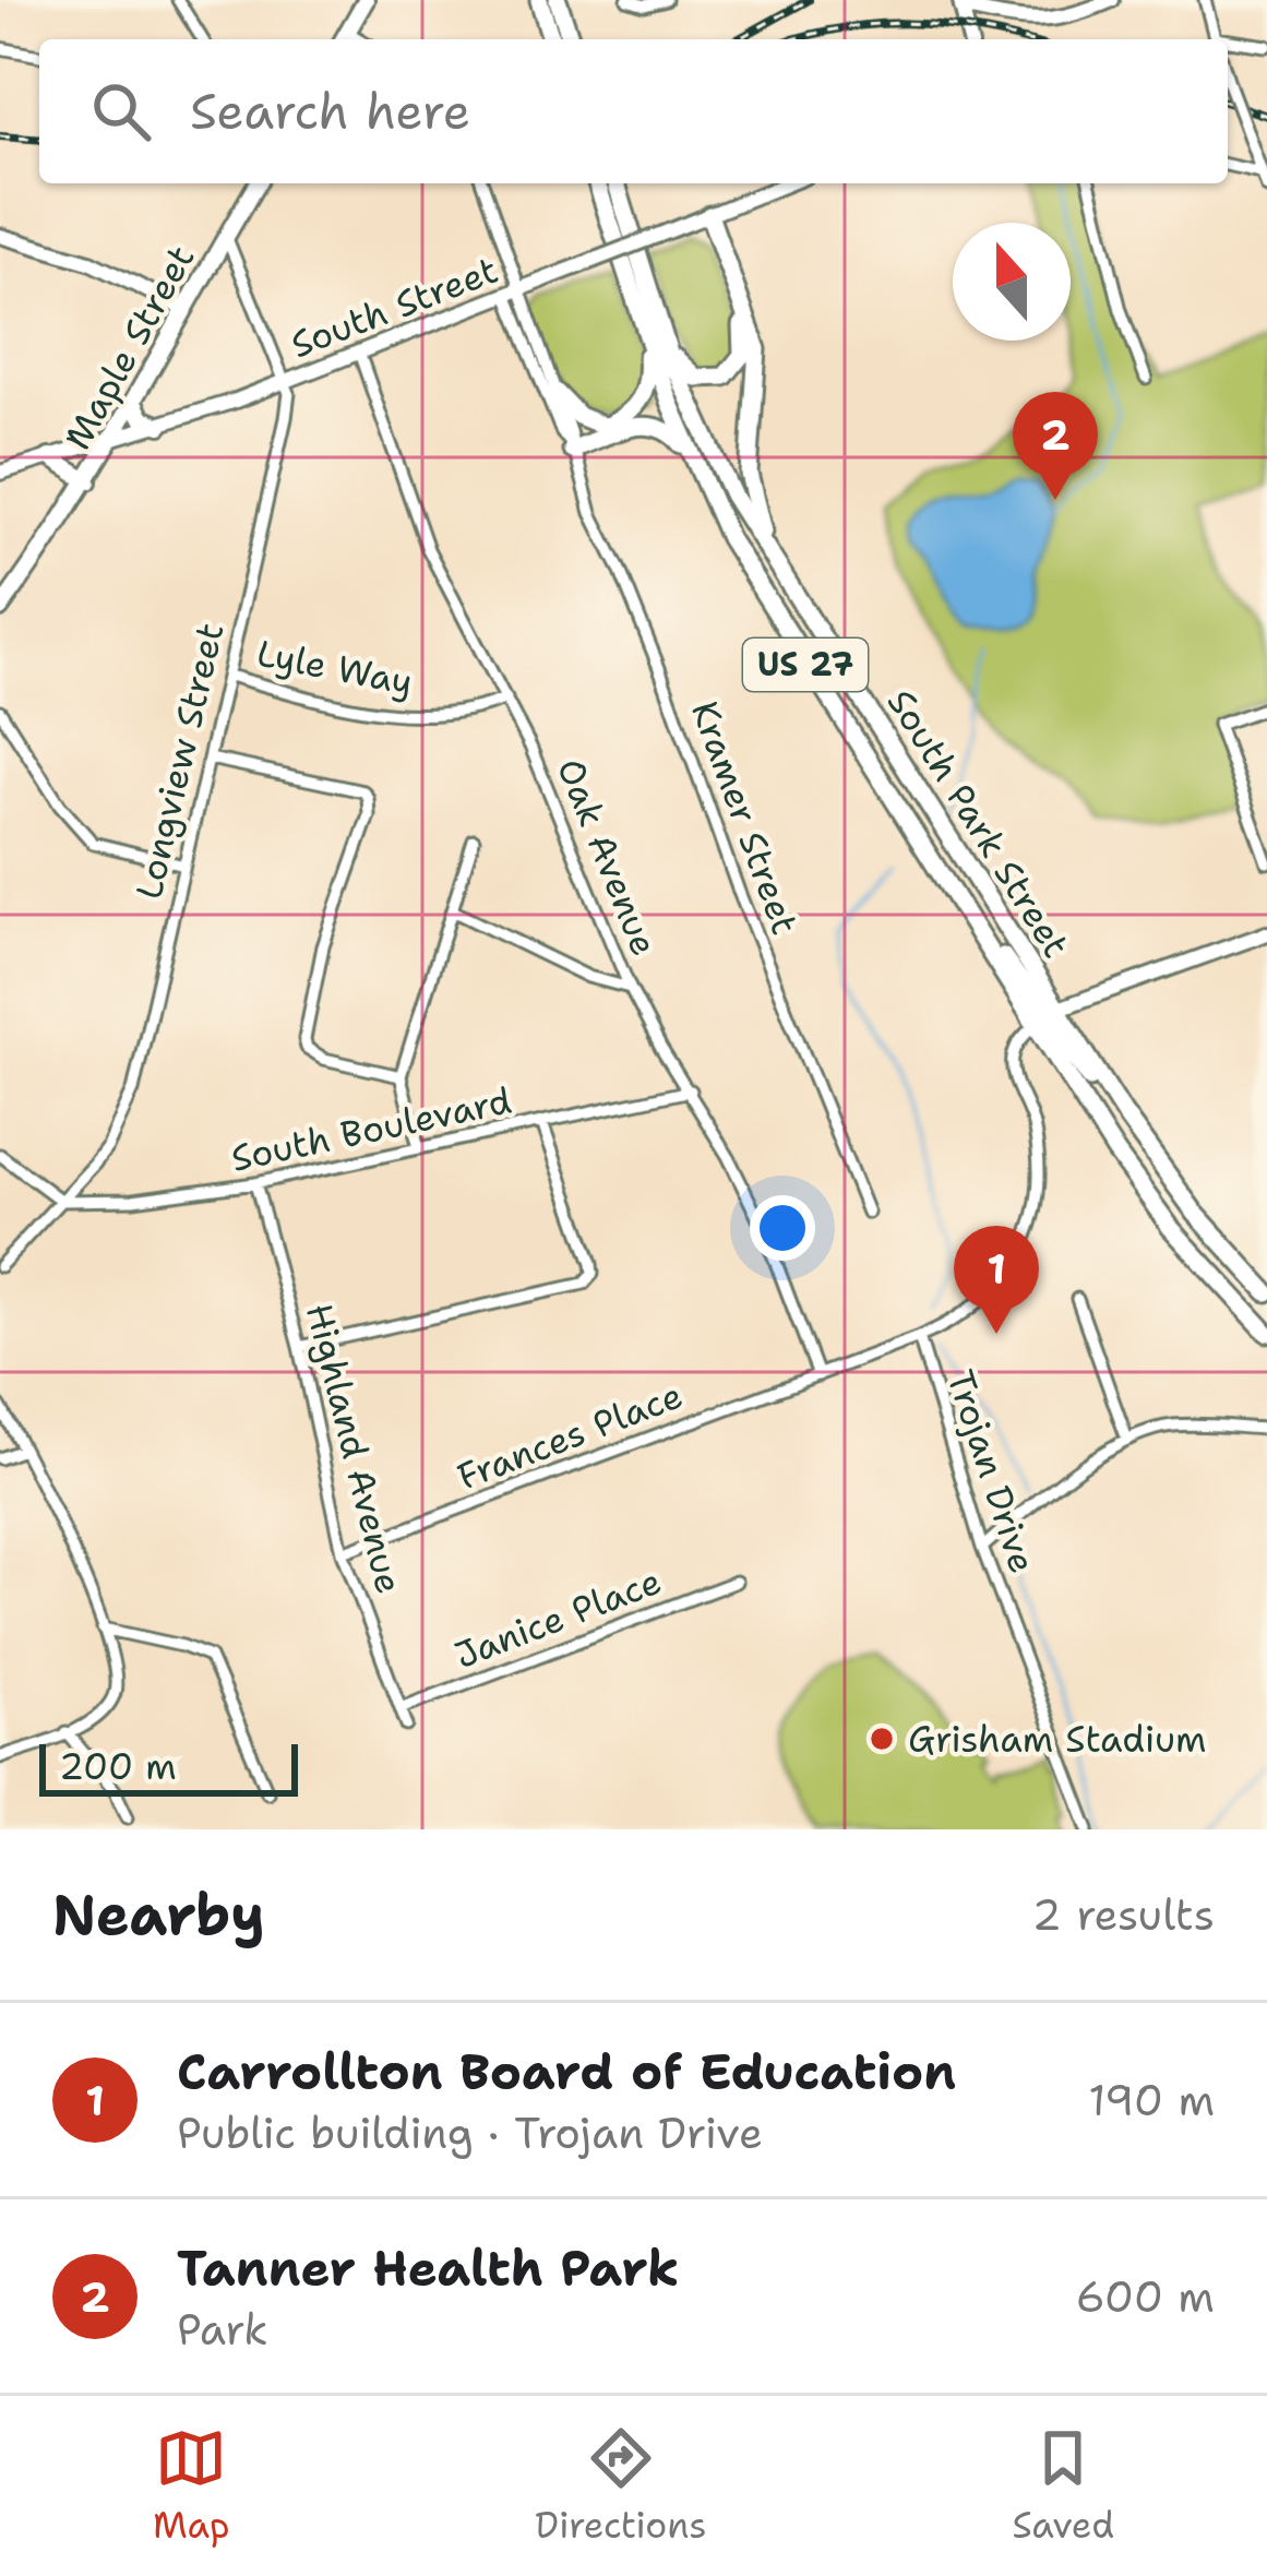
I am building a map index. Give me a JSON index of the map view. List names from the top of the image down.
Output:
{
  "streets": {
    "main road": ["Maple Street", "US 27", "South Park Street"],
    "street": [
      "South Street",
      "Lyle Way",
      "Longview Street",
      "Kramer Street",
      "Oak Avenue",
      "South Boulevard",
      "Frances Place",
      "Highland Avenue",
      "Trojan Drive",
      "Janice Place"
    ]
  },
  "crossings": [
    ["South Street", "Maple Street"],
    ["South Street", "Longview Street"],
    ["South Street", "Kramer Street"],
    ["South Street", "Oak Avenue"],
    ["Maple Street", "Longview Street"],
    ["US 27", "South Park Street"],
    ["US 27", "Trojan Drive"],
    ["Lyle Way", "Longview Street"],
    ["Lyle Way", "Oak Avenue"],
    ["Longview Street", "South Boulevard"],
    ["South Park Street", "Trojan Drive"],
    ["Oak Avenue", "South Boulevard"],
    ["Oak Avenue", "Frances Place"],
    ["South Boulevard", "Highland Avenue"],
    ["Frances Place", "Highland Avenue"],
    ["Frances Place", "Trojan Drive"],
    ["Highland Avenue", "Janice Place"]
  ],
  "places": ["Grisham Stadium"],
  "scale_bar": "200 m",
  "north": "top",
  "page": {
    "search": "Search here",
    "pins": ["2", "1"],
    "scale": "200 m",
    "heading": ["Nearby", "2 results"],
    "list": [
      {
        "mark": "1",
        "name": "Carrollton Board of Education",
        "note": "Public building · Trojan Drive",
        "value": "190 m"
      },
      {
        "mark": "2",
        "name": "Tanner Health Park",
        "note": "Park",
        "value": "600 m"
      }
    ],
    "nav": ["Map", "Directions", "Saved"]
  }
}
